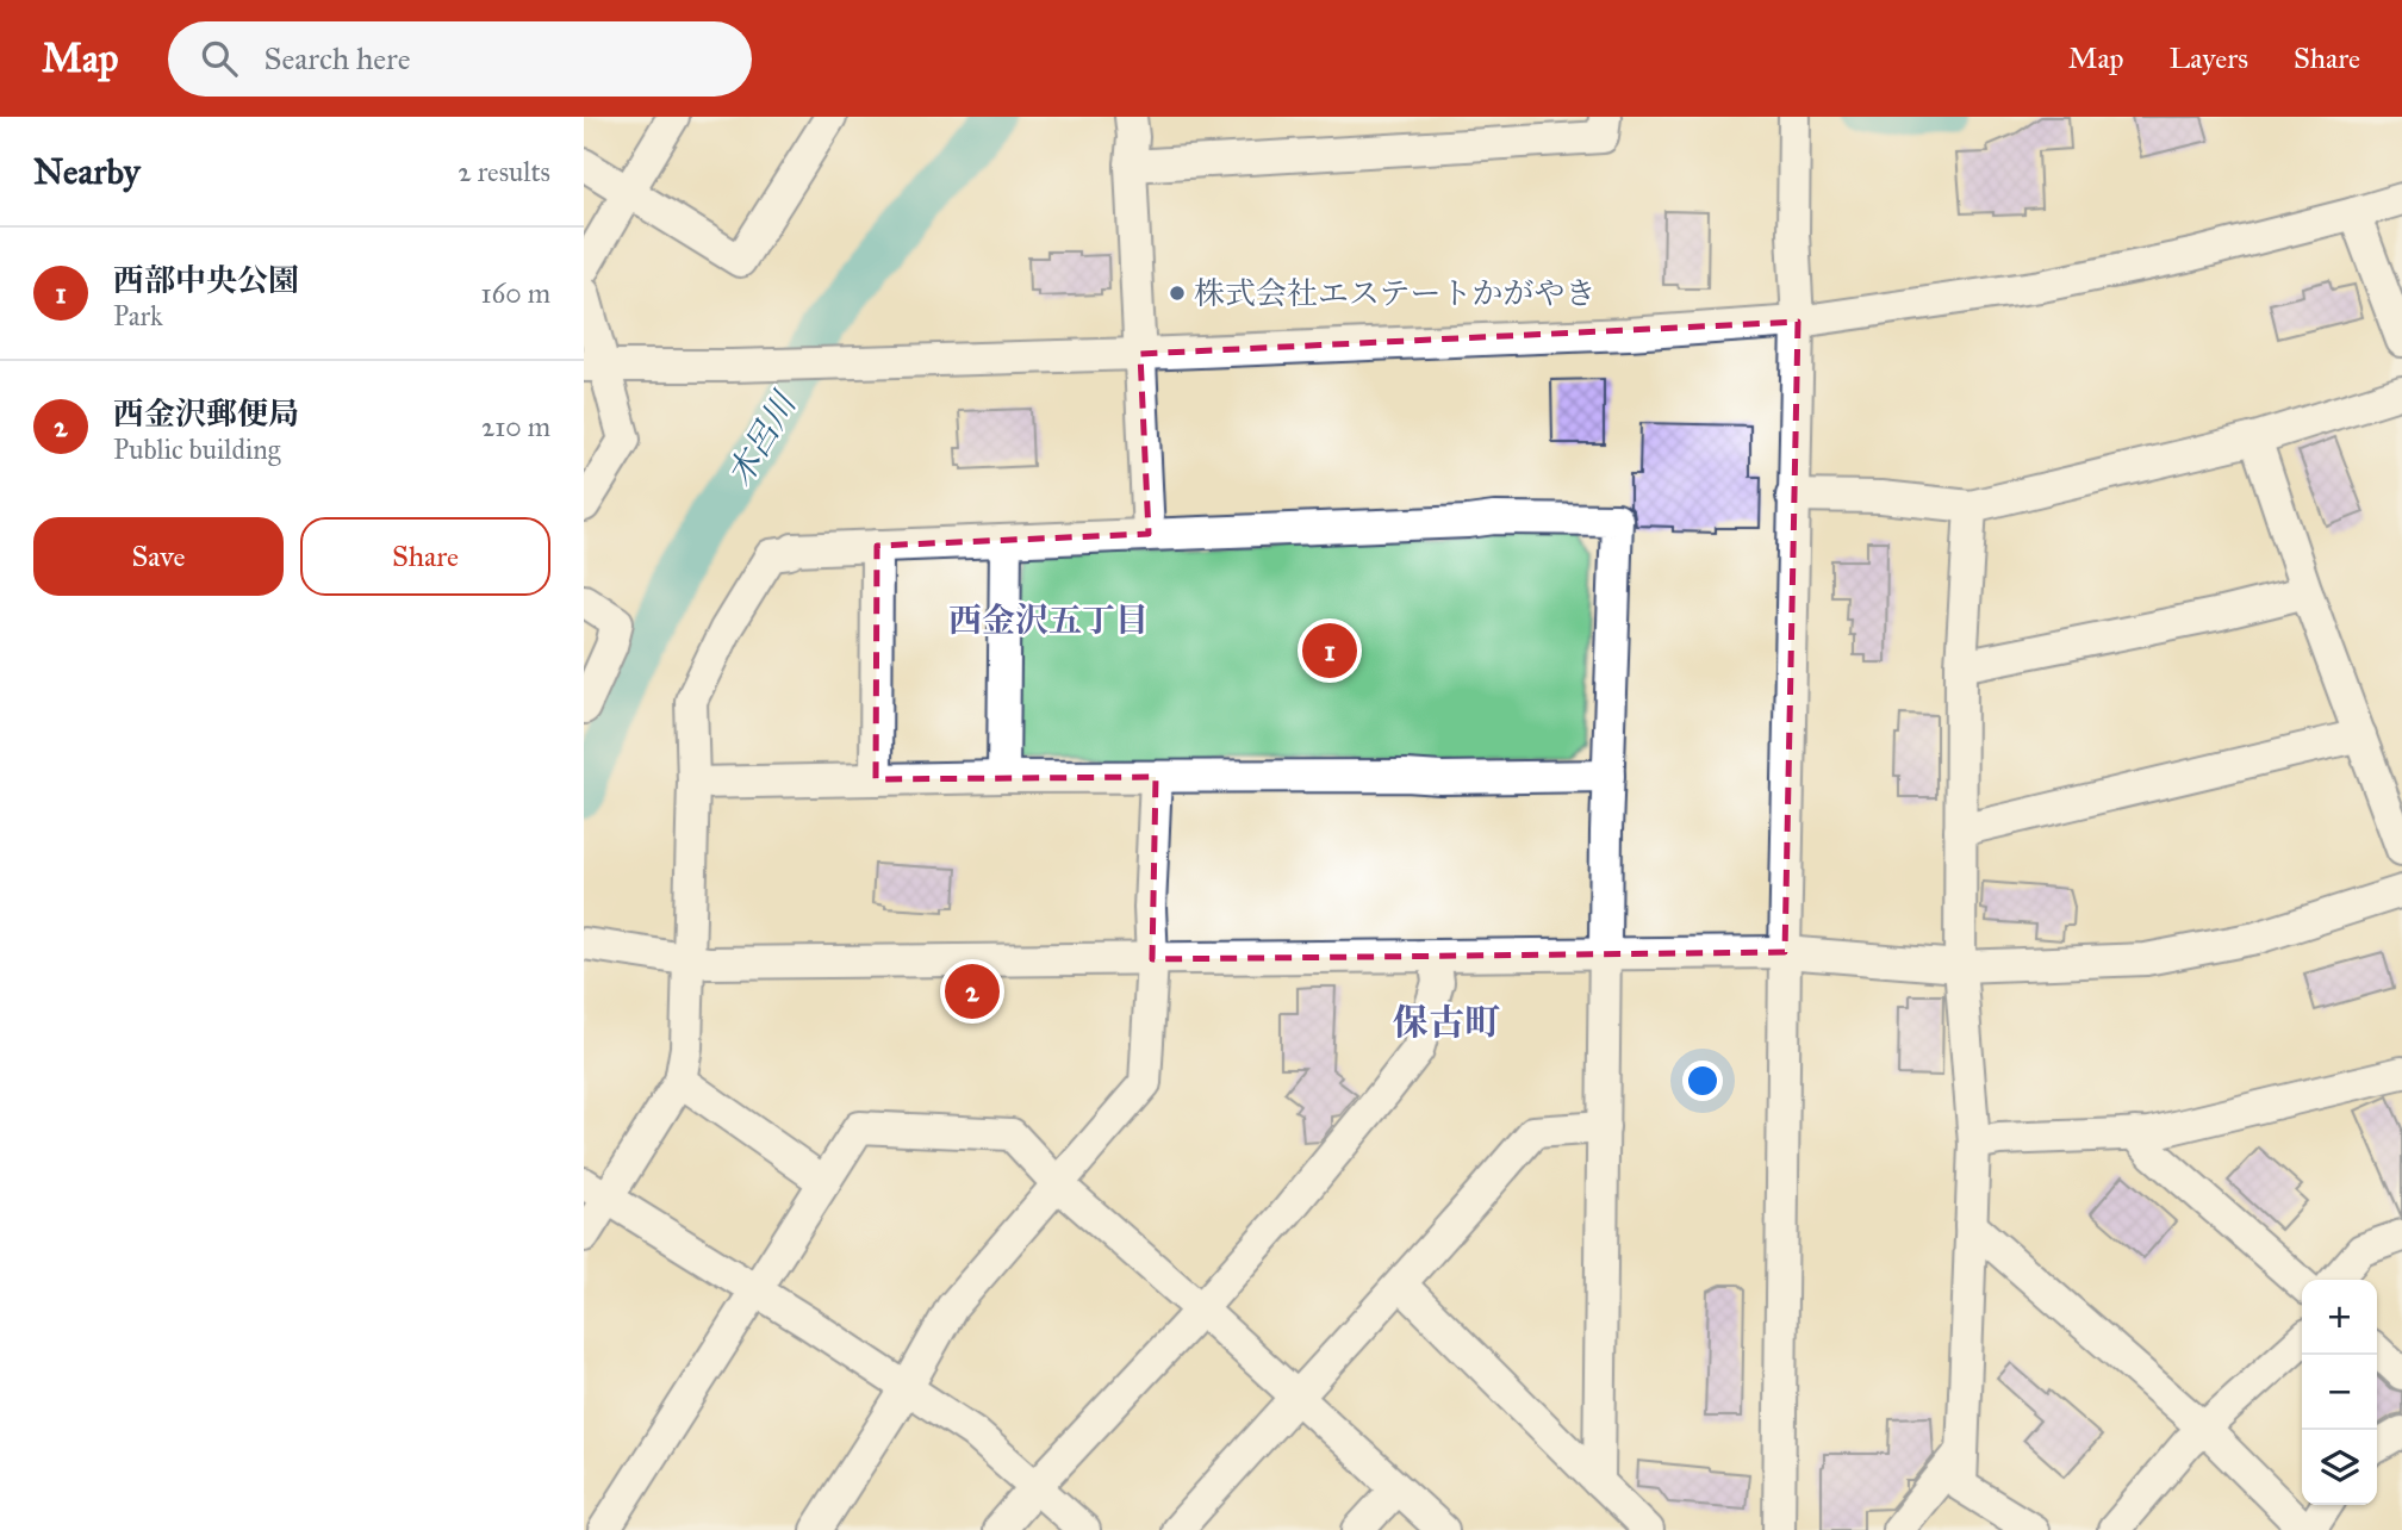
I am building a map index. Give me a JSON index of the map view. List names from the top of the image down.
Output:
{
  "districts": ["西金沢五丁目", "保古町"],
  "water": ["木呂川"],
  "places": ["株式会社エステートかがやき"],
  "page": {
    "header": "Map",
    "search": "Search here",
    "nav": ["Map", "Layers", "Share"],
    "heading": ["Nearby", "2 results"],
    "list": [
      {
        "mark": "1",
        "name": "西部中央公園",
        "note": "Park",
        "value": "160 m"
      },
      {
        "mark": "2",
        "name": "西金沢郵便局",
        "note": "Public building",
        "value": "210 m"
      }
    ],
    "buttons": ["Save", "Share"],
    "pins": ["1", "2"],
    "map_buttons": ["+", "−"]
  }
}
